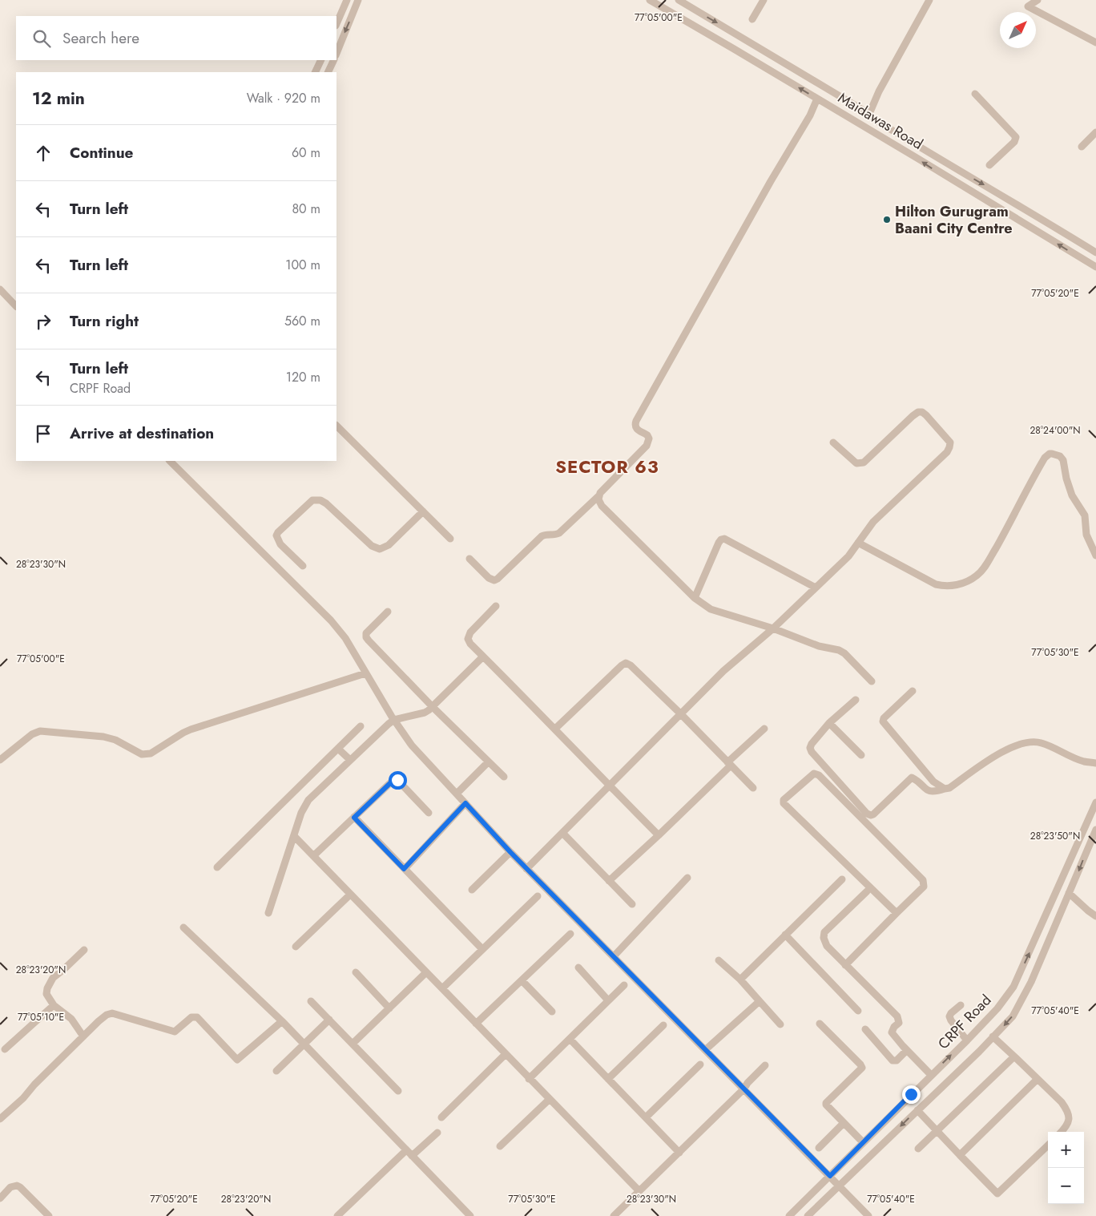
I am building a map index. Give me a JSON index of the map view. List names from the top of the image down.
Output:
{
  "streets": {
    "street": ["Maidawas Road", "CRPF Road"]
  },
  "districts": ["SECTOR 63"],
  "places": ["Hilton Gurugram Baani City Centre"],
  "north": "top right",
  "page": {
    "search": "Search here",
    "heading": ["12 min", "Walk · 920 m"],
    "list": [
      ["Continue", "60 m"],
      ["Turn left", "80 m"],
      ["Turn left", "100 m"],
      ["Turn right", "560 m"],
      ["Turn left", "CRPF Road", "120 m"],
      "Arrive at destination"
    ],
    "map_buttons": ["+", "−"]
  },
  "coordinates": [
    "77°05'00\"E",
    "77°05'20\"E",
    "28°24'00\"N",
    "28°23'30\"N",
    "77°05'30\"E",
    "28°23'50\"N",
    "28°23'20\"N",
    "77°05'40\"E",
    "77°05'10\"E"
  ]
}
